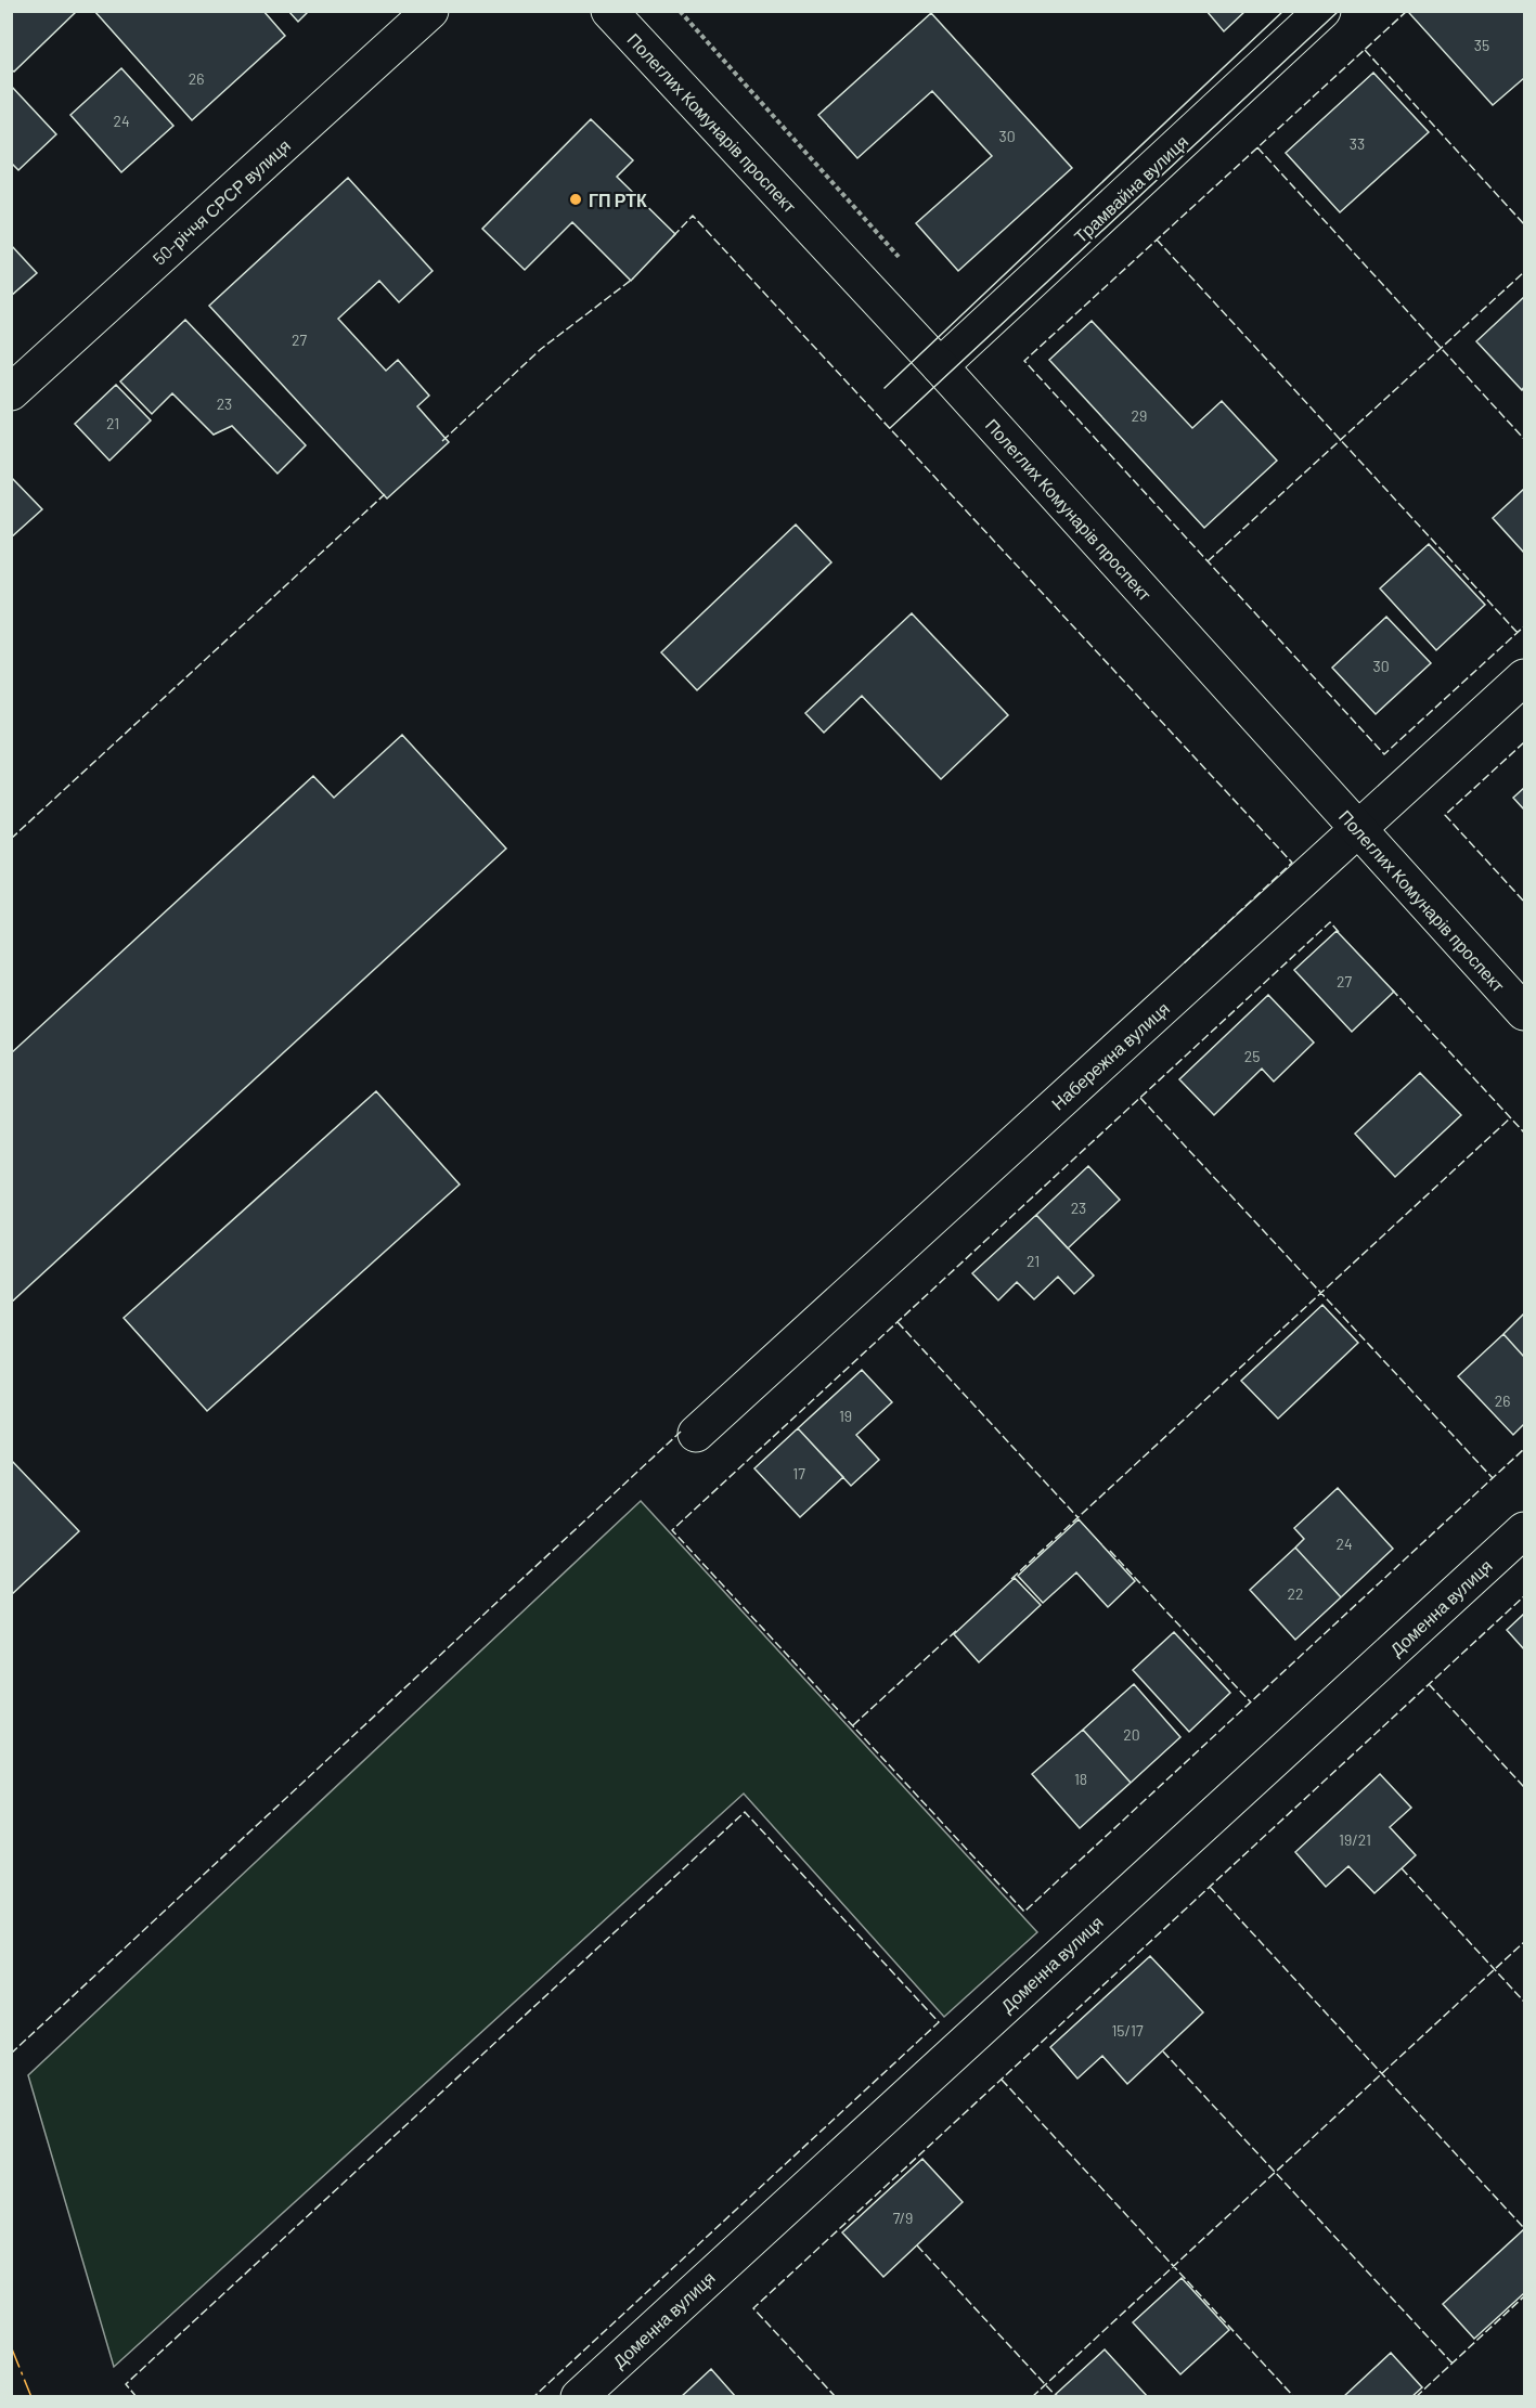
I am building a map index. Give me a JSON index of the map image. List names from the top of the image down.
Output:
{
  "streets": {
    "street": [
      "Полеглих Комунарів проспект",
      "Трамвайна вулиця",
      "50-річчя СРСР вулиця",
      "Набережна вулиця",
      "Доменна вулиця"
    ]
  },
  "crossings": [
    ["Полеглих Комунарів проспект", "Трамвайна вулиця"],
    ["Полеглих Комунарів проспект", "Набережна вулиця"]
  ],
  "places": ["ГП РТК"],
  "house_numbers": [
    "35",
    "26",
    "24",
    "30",
    "33",
    "27",
    "23",
    "29",
    "21",
    "30",
    "27",
    "25",
    "23",
    "21",
    "26",
    "19",
    "17",
    "24",
    "22",
    "20",
    "18",
    "19/21",
    "15/17",
    "7/9"
  ]
}
